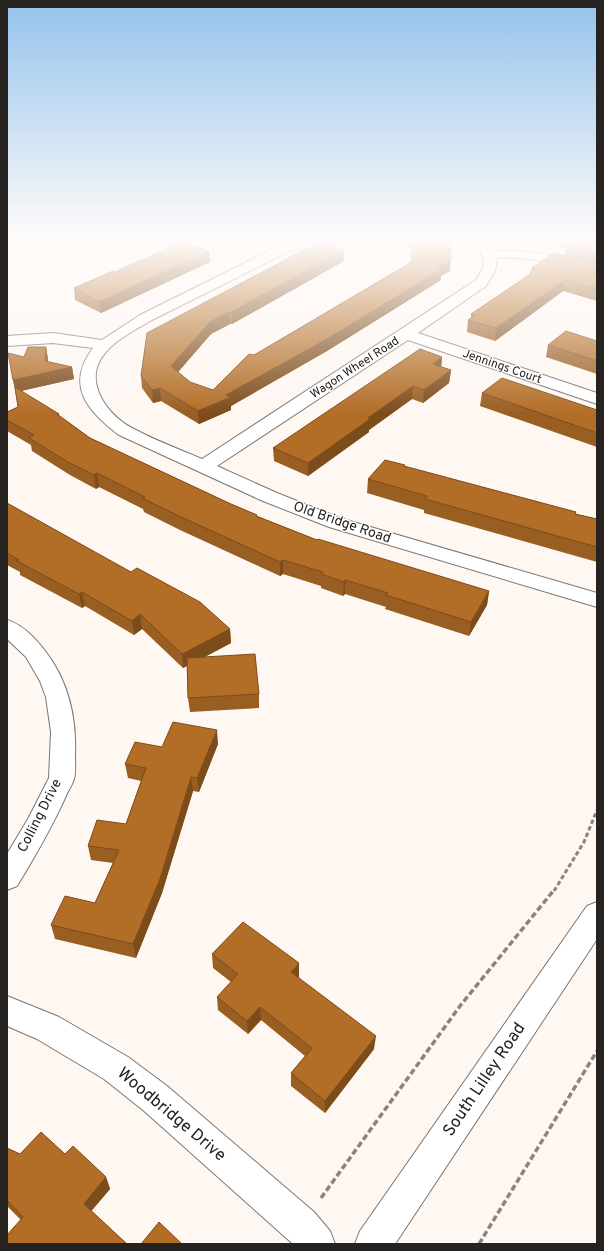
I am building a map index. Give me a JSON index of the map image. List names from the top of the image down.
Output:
{
  "streets": {
    "street": [
      "Jennings Court",
      "Wagon Wheel Road",
      "Old Bridge Road",
      "Colling Drive",
      "South Lilley Road",
      "Woodbridge Drive"
    ]
  },
  "crossings": [
    ["Jennings Court", "Wagon Wheel Road"],
    ["Wagon Wheel Road", "Old Bridge Road"]
  ]
}
